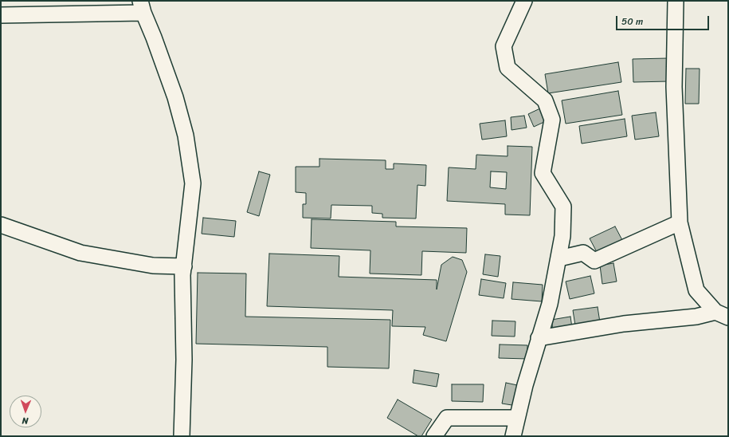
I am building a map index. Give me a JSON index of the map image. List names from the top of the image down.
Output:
{
  "scale_bar": "50 m",
  "north": "bottom"
}
